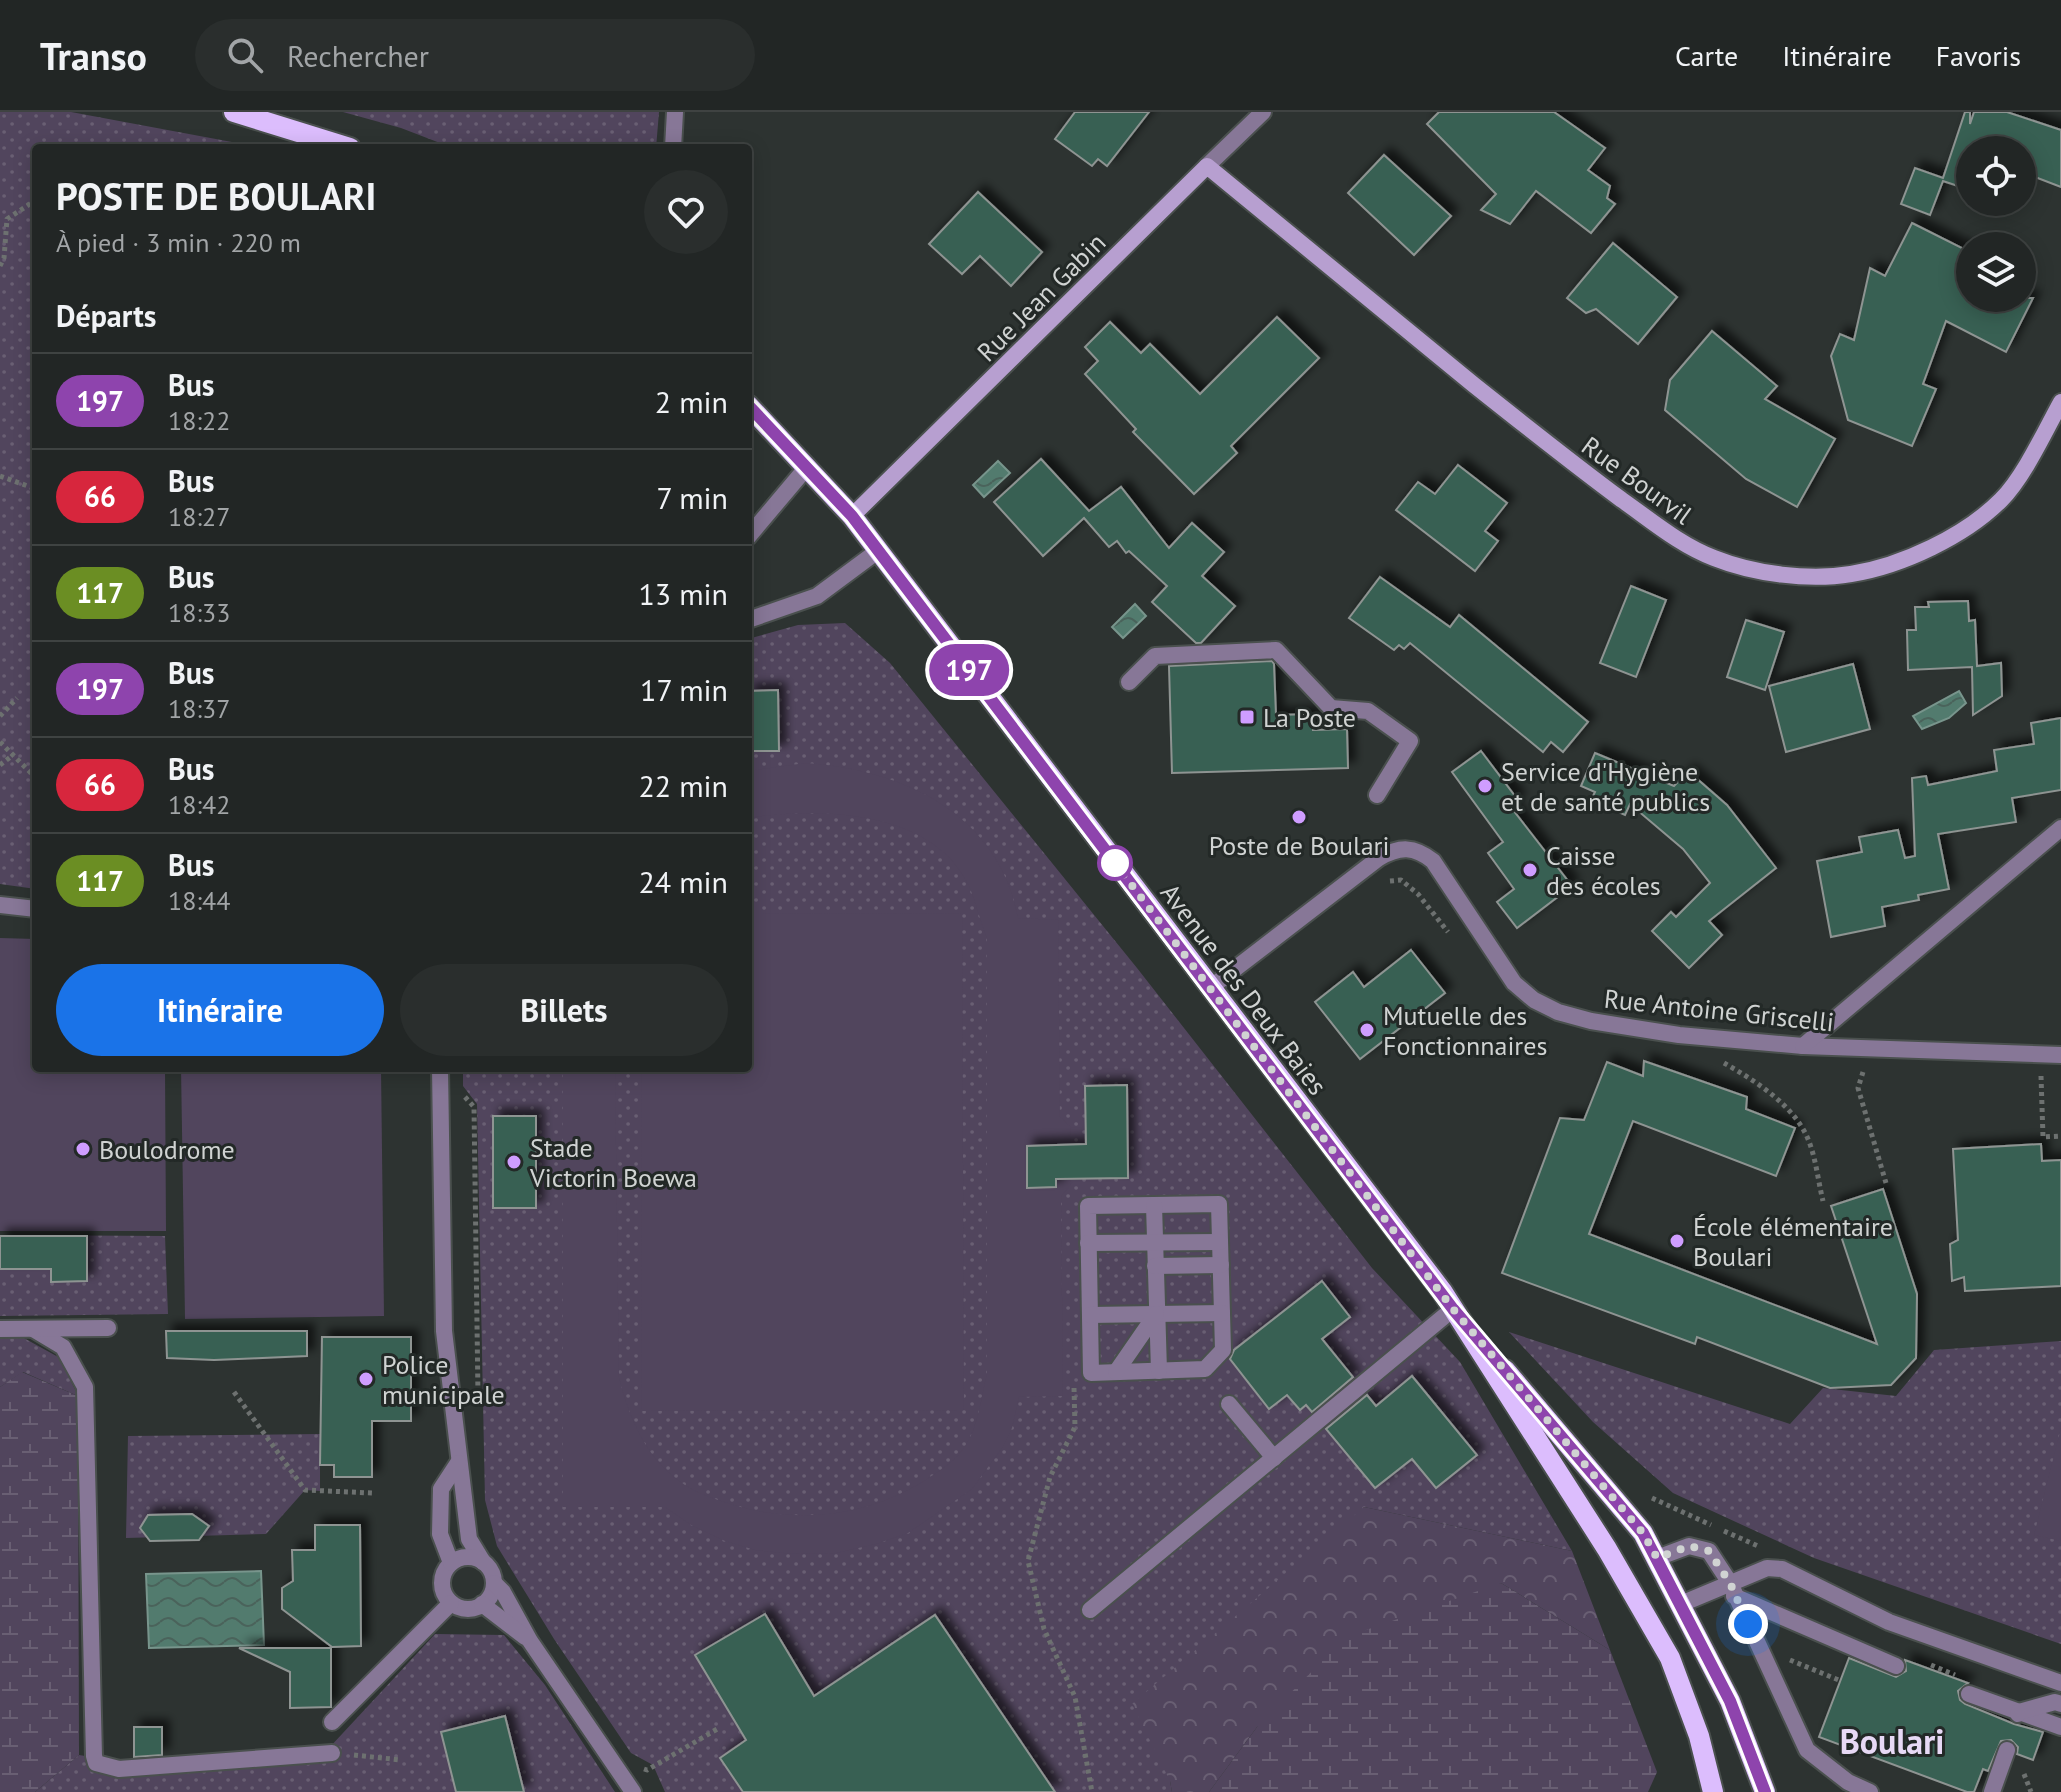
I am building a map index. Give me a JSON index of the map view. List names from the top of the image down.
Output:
{
  "streets": {
    "main road": ["Avenue des Deux Baies"],
    "street": ["Rue Jean Gabin", "Rue Bourvil", "Rue Antoine Griscelli"]
  },
  "crossings": [
    ["Rue Jean Gabin", "Rue Bourvil"],
    ["Rue Jean Gabin", "Avenue des Deux Baies"],
    ["Avenue des Deux Baies", "Rue Antoine Griscelli"]
  ],
  "districts": ["Boulari"],
  "places": {
    "transit": ["La Poste"],
    "other": [
      "Service d'Hygiène et de santé publics",
      "Poste de Boulari",
      "Caisse des écoles",
      "Mutuelle des Fonctionnaires",
      "Boulodrome",
      "Stade Victorin Boewa",
      "École élémentaire Boulari",
      "Police municipale"
    ]
  },
  "lines": ["bus line 197"],
  "page": {
    "header": "Transo",
    "search": "Rechercher",
    "nav": ["Carte", "Itinéraire", "Favoris"],
    "on_map": "197",
    "heading": [
      ["POSTE DE BOULARI", "À pied · 3 min · 220 m"],
      "Départs"
    ],
    "list": [
      {
        "mark": "197",
        "name": "Bus",
        "note": "18:22",
        "value": "2 min"
      },
      {
        "mark": "66",
        "name": "Bus",
        "note": "18:27",
        "value": "7 min"
      },
      {
        "mark": "117",
        "name": "Bus",
        "note": "18:33",
        "value": "13 min"
      },
      {
        "mark": "197",
        "name": "Bus",
        "note": "18:37",
        "value": "17 min"
      },
      {
        "mark": "66",
        "name": "Bus",
        "note": "18:42",
        "value": "22 min"
      },
      {
        "mark": "117",
        "name": "Bus",
        "note": "18:44",
        "value": "24 min"
      }
    ],
    "buttons": ["Itinéraire", "Billets"]
  }
}
